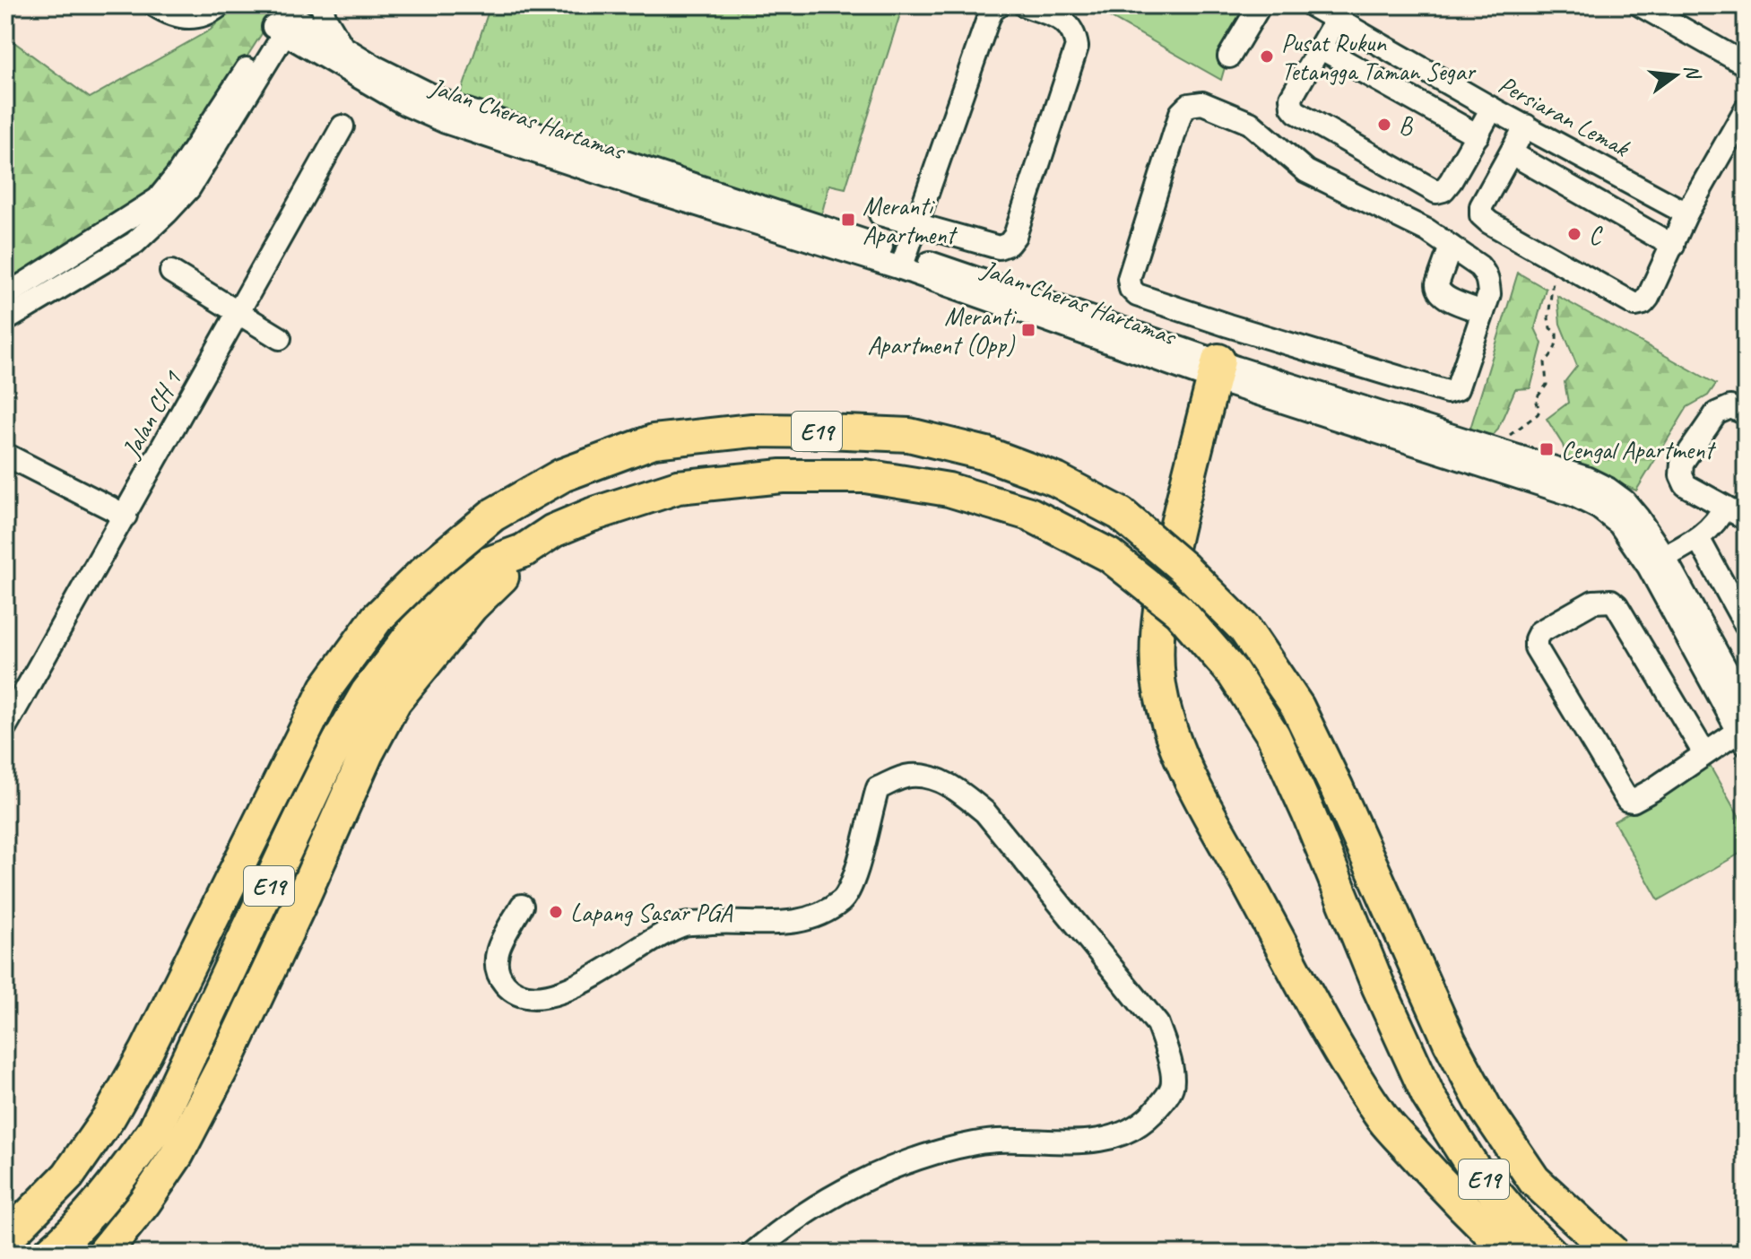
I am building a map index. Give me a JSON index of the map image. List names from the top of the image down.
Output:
{
  "streets": {
    "highway": ["E19"],
    "street": ["Persiaran Lemak", "Jalan Cheras Hartamas", "Jalan CH 1"]
  },
  "places": {
    "other": [
      "Pusat Rukun Tetangga Taman Segar",
      "B",
      "C",
      "Lapang Sasar PGA"
    ],
    "transit": ["Meranti Apartment", "Meranti Apartment (Opp)", "Cengal Apartment"]
  },
  "north": "right"
}
